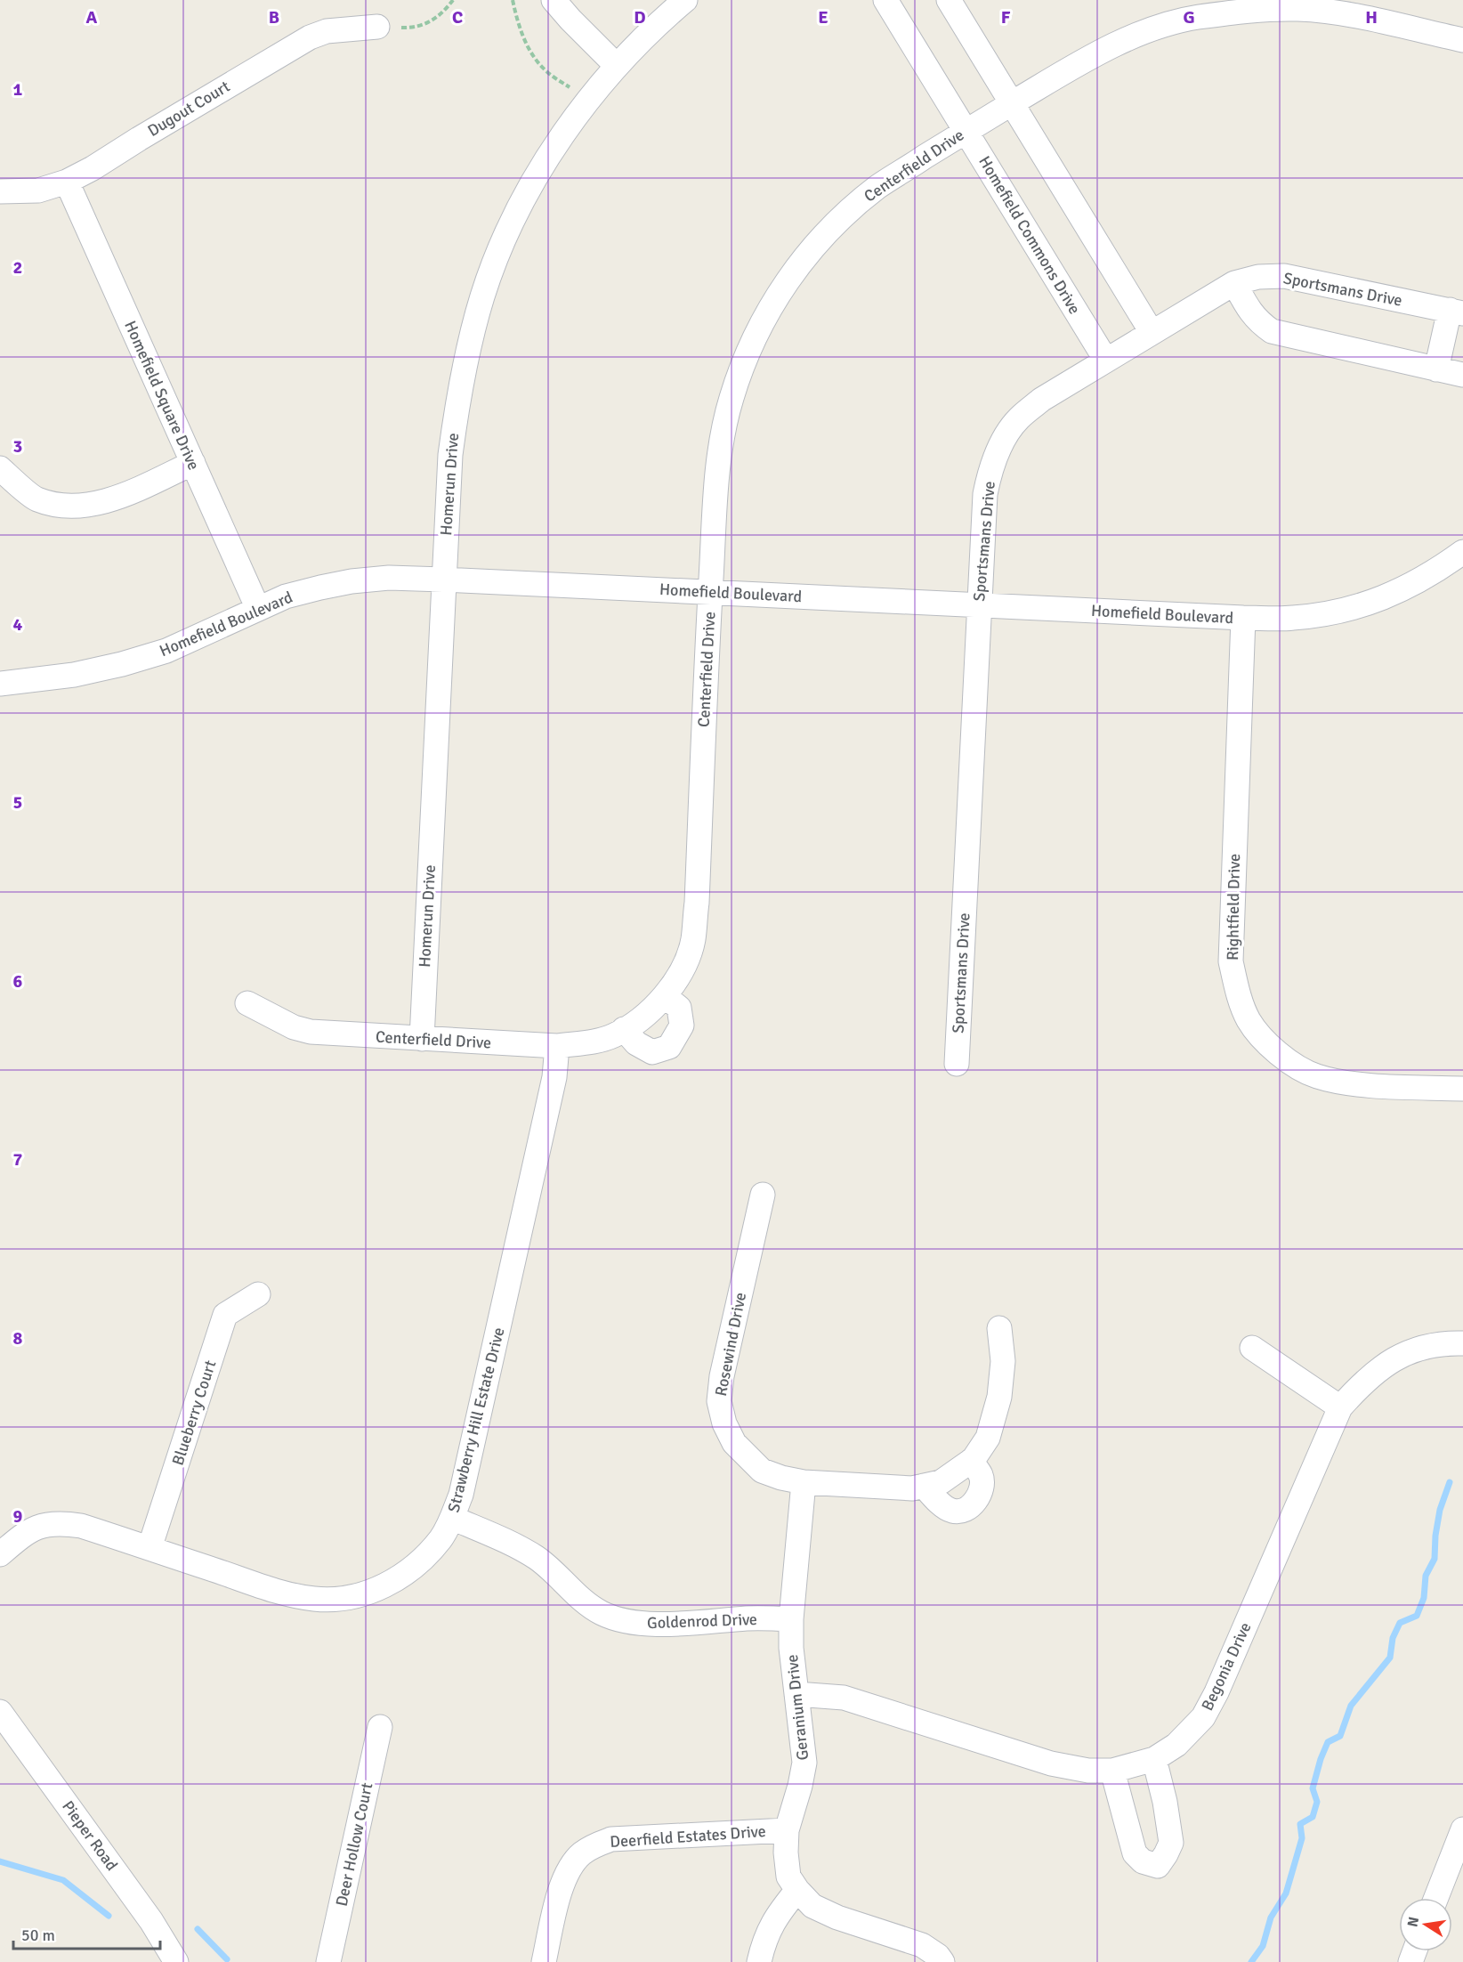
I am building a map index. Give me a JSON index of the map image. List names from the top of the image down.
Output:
{
  "streets": {
    "street": [
      "Dugout Court",
      "Centerfield Drive",
      "Homefield Commons Drive",
      "Sportsmans Drive",
      "Homefield Square Drive",
      "Homerun Drive",
      "Homefield Boulevard",
      "Rightfield Drive",
      "Rosewind Drive",
      "Blueberry Court",
      "Strawberry Hill Estate Drive",
      "Goldenrod Drive",
      "Begonia Drive",
      "Geranium Drive",
      "Pieper Road",
      "Deerfield Estates Drive",
      "Deer Hollow Court"
    ]
  },
  "crossings": [
    ["Dugout Court", "Homefield Square Drive"],
    ["Centerfield Drive", "Homefield Commons Drive"],
    ["Centerfield Drive", "Homerun Drive"],
    ["Centerfield Drive", "Homefield Boulevard"],
    ["Centerfield Drive", "Strawberry Hill Estate Drive"],
    ["Homefield Commons Drive", "Sportsmans Drive"],
    ["Sportsmans Drive", "Homefield Boulevard"],
    ["Homefield Square Drive", "Homefield Boulevard"],
    ["Homerun Drive", "Homefield Boulevard"],
    ["Homefield Boulevard", "Rightfield Drive"],
    ["Rosewind Drive", "Geranium Drive"],
    ["Blueberry Court", "Strawberry Hill Estate Drive"],
    ["Strawberry Hill Estate Drive", "Goldenrod Drive"],
    ["Goldenrod Drive", "Geranium Drive"],
    ["Begonia Drive", "Geranium Drive"],
    ["Geranium Drive", "Deerfield Estates Drive"]
  ],
  "scale_bar": "50 m",
  "north": "left",
  "grid": {
    "columns": [
      "A",
      "B",
      "C",
      "D",
      "E",
      "F",
      "G",
      "H"
    ],
    "rows": [
      "1",
      "2",
      "3",
      "4",
      "5",
      "6",
      "7",
      "8",
      "9"
    ]
  }
}
